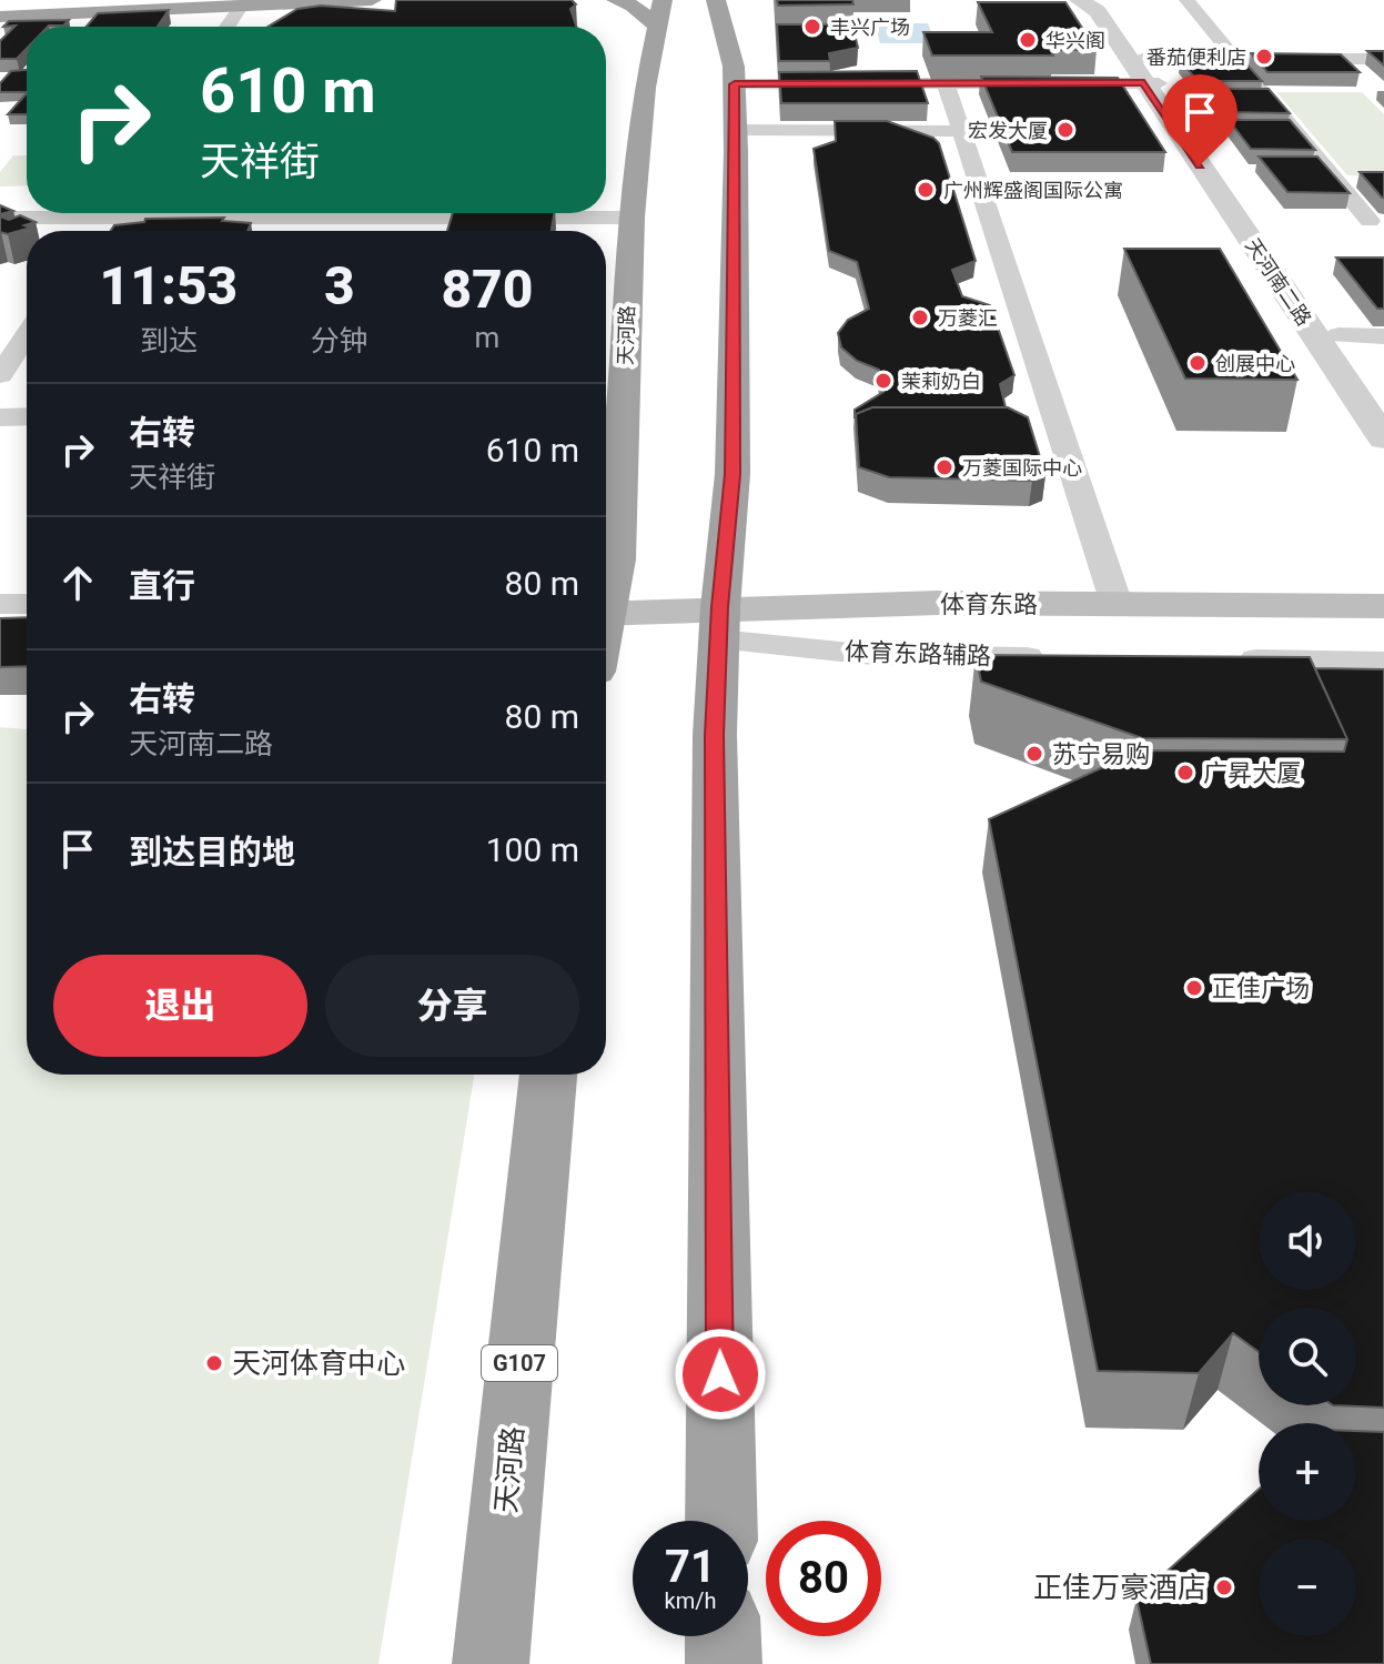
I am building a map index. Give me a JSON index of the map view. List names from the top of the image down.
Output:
{
  "streets": {
    "highway": ["天河路", "G107"],
    "main road": ["体育东路"],
    "street": ["天河南二路", "体育东路辅路"]
  },
  "crossings": [
    ["体育东路", "体育东路辅路"]
  ],
  "places": [
    "丰兴广场",
    "华兴阁",
    "番茄便利店",
    "宏发大厦",
    "广州辉盛阁国际公寓",
    "万菱汇",
    "创展中心",
    "茉莉奶白",
    "万菱国际中心",
    "苏宁易购",
    "广昇大厦",
    "正佳广场",
    "天河体育中心",
    "正佳万豪酒店"
  ],
  "page": {
    "turn": ["610 m", "天祥街"],
    "eta": [
      "11:53",
      "到达",
      "3",
      "分钟",
      "870",
      "m"
    ],
    "list": [
      {
        "name": "右转",
        "note": "天祥街",
        "value": "610 m"
      },
      {
        "name": "直行",
        "value": "80 m"
      },
      {
        "name": "右转",
        "note": "天河南二路",
        "value": "80 m"
      },
      {
        "name": "到达目的地",
        "value": "100 m"
      }
    ],
    "buttons": ["退出", "分享"],
    "map_buttons": ["+", "−"],
    "speed": "71 km/h",
    "limit": "80"
  }
}
